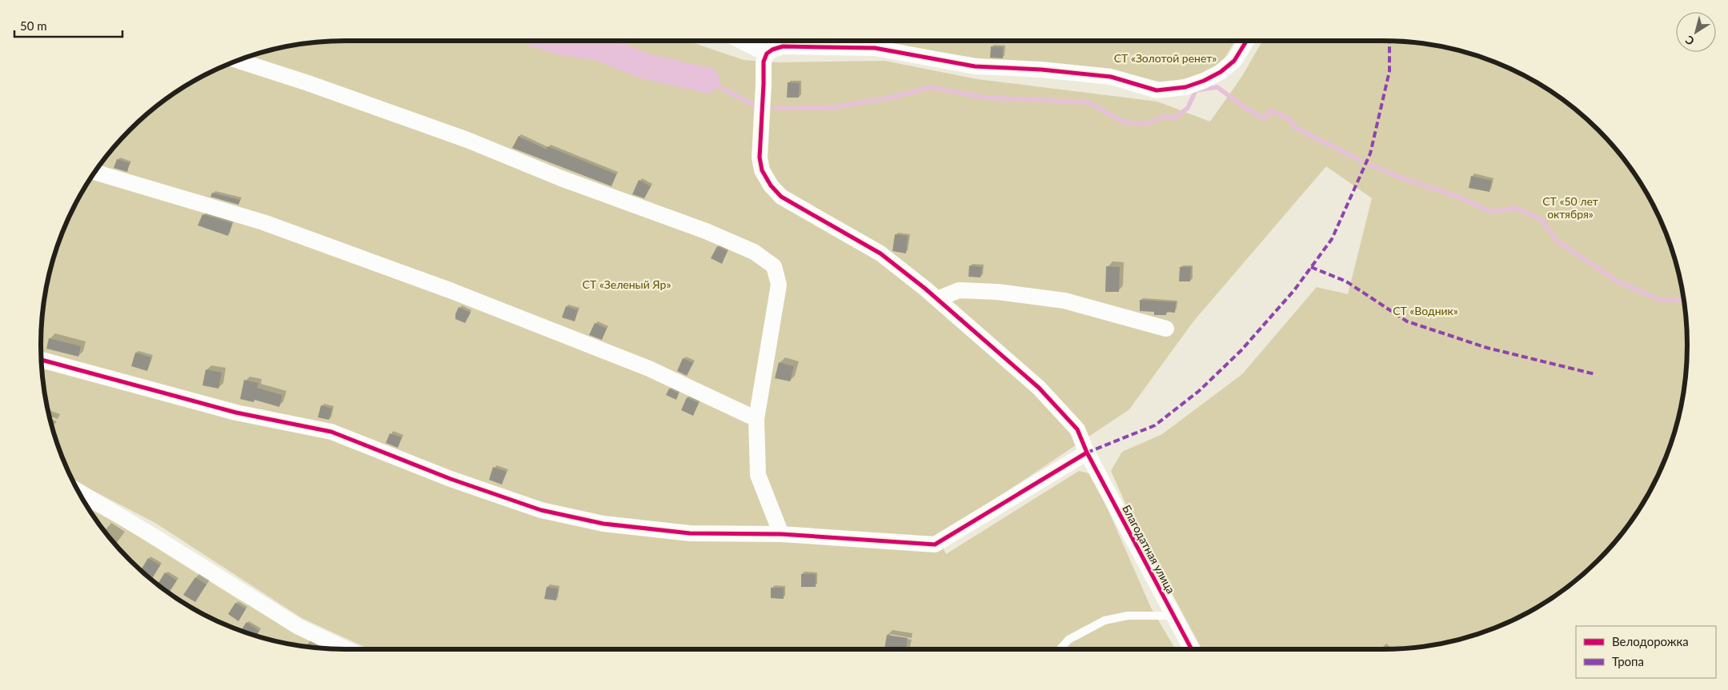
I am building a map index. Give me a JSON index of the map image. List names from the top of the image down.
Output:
{
  "streets": {
    "street": ["Благодатная улица"]
  },
  "parks": [
    "СТ «Золотой ренет»",
    "СТ «50 лет октября»",
    "СТ «Зеленый Яр»",
    "СТ «Водник»"
  ],
  "legend": ["Велодорожка", "Тропа"],
  "scale_bar": "50 m",
  "north": "bottom left"
}
